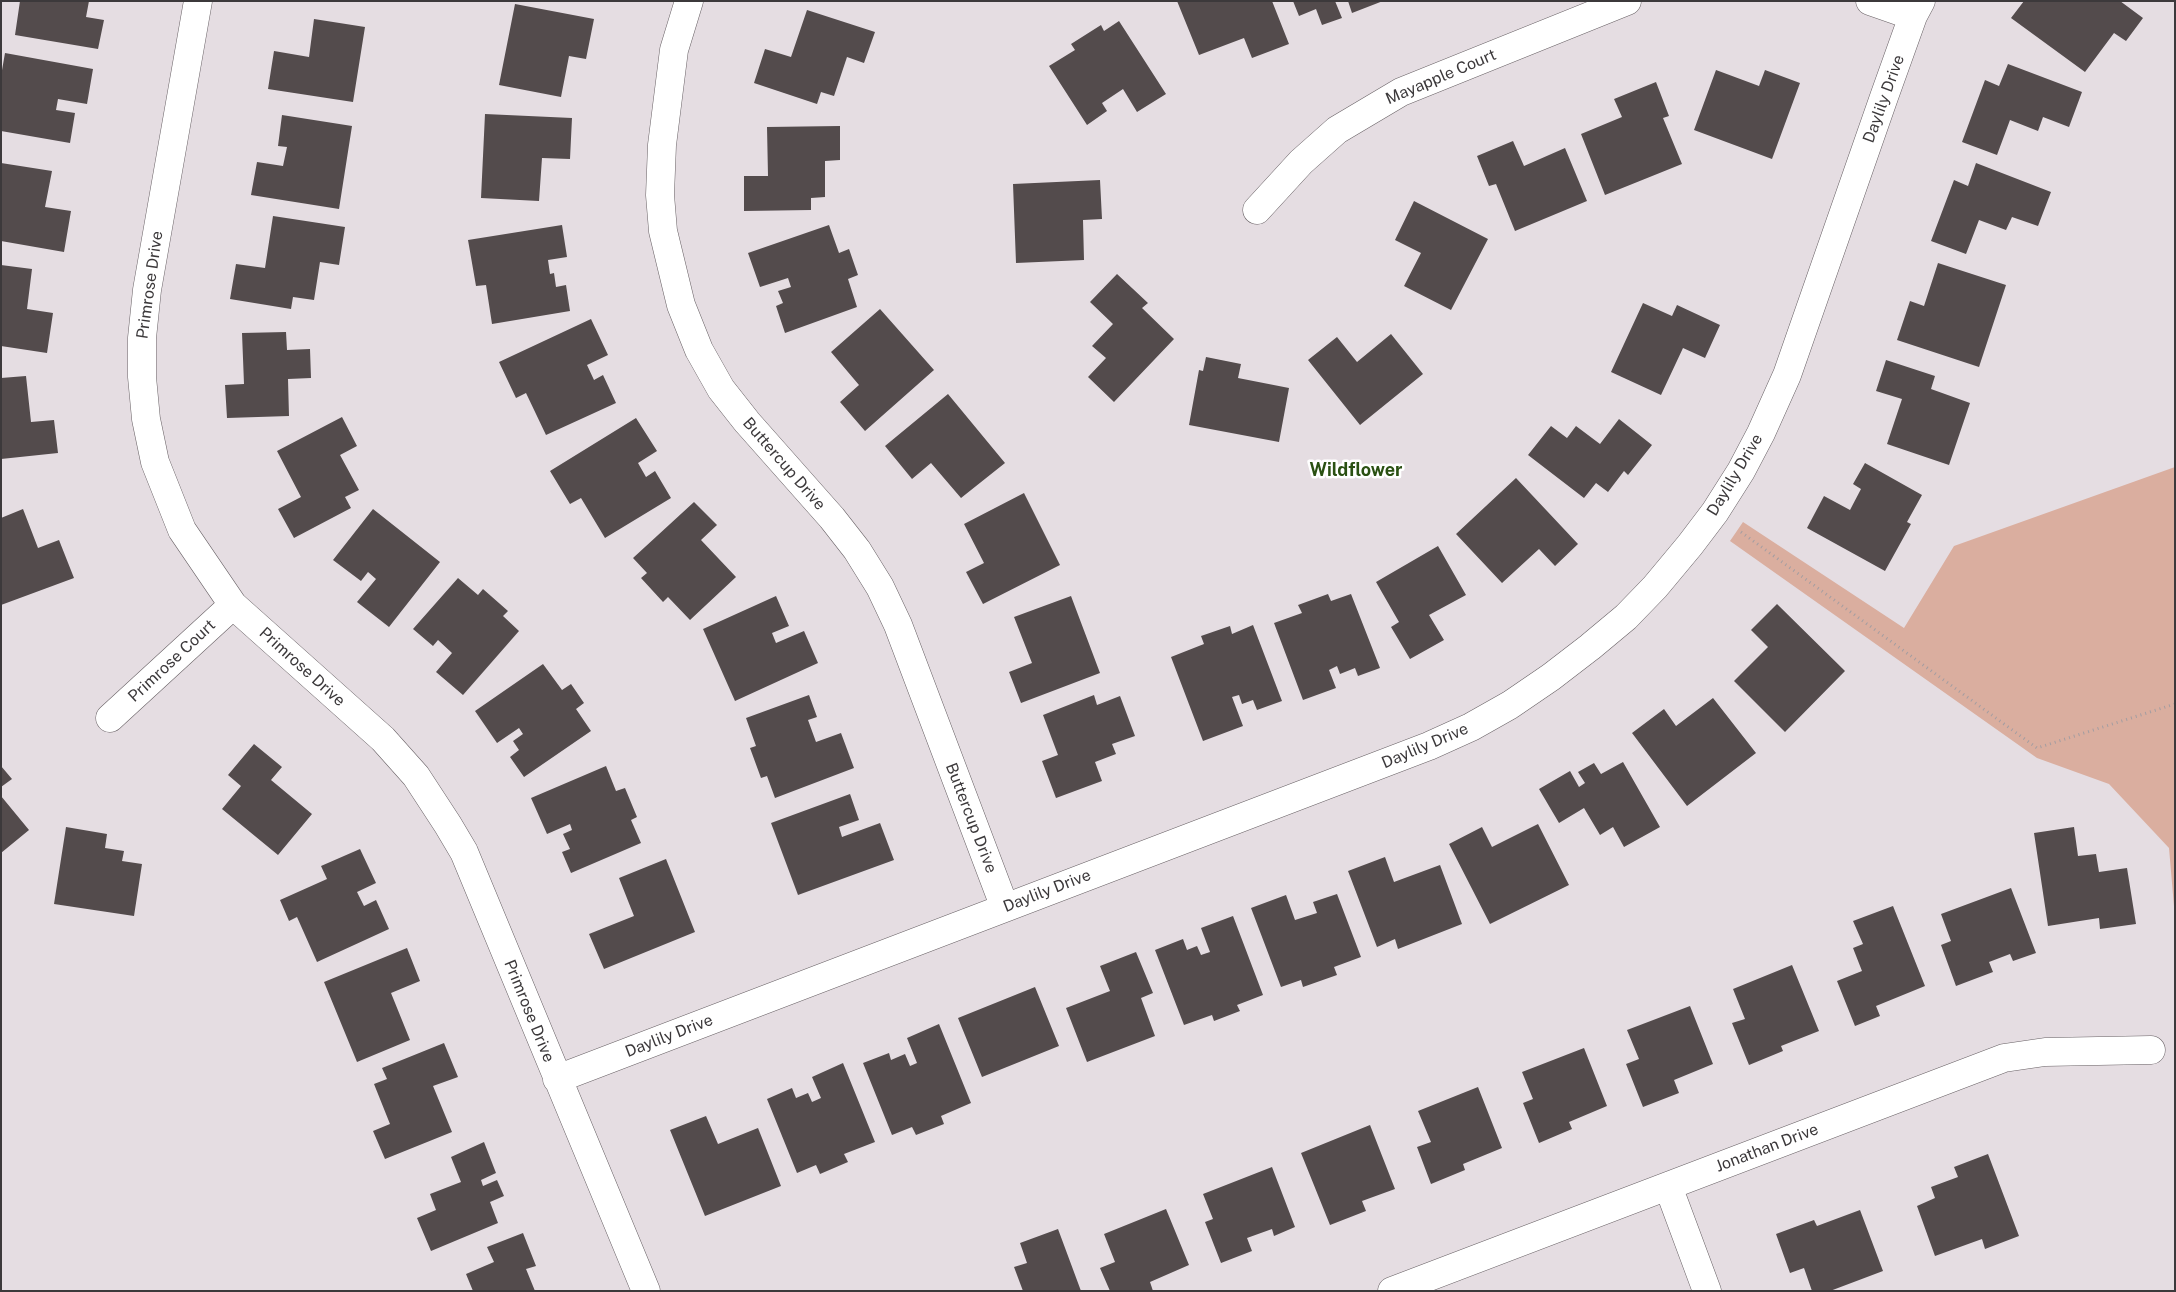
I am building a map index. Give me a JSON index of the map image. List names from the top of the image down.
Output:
{
  "streets": {
    "street": [
      "Mayapple Court",
      "Daylily Drive",
      "Primrose Drive",
      "Buttercup Drive",
      "Primrose Court",
      "Jonathan Drive"
    ]
  },
  "crossings": [
    ["Daylily Drive", "Primrose Drive"],
    ["Daylily Drive", "Buttercup Drive"],
    ["Primrose Drive", "Primrose Court"]
  ],
  "districts": ["Wildflower"]
}
